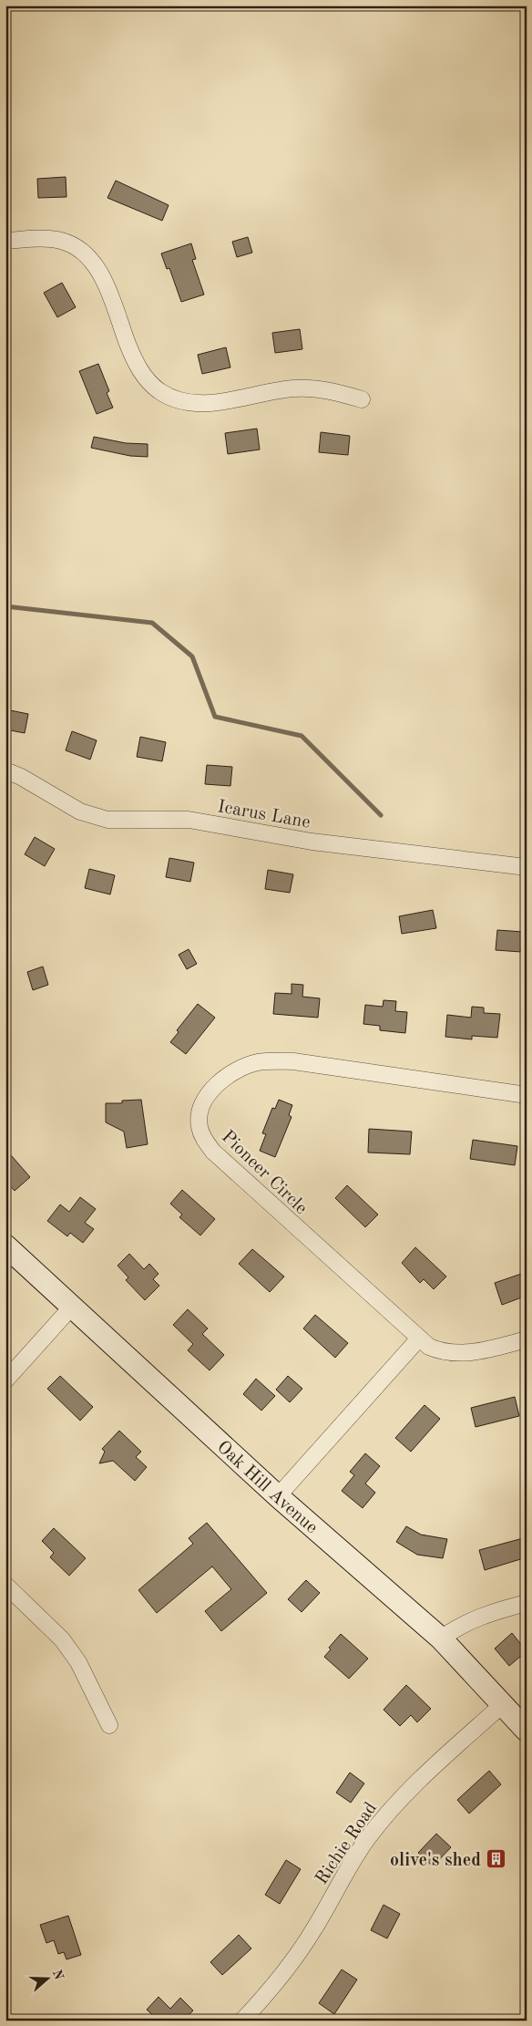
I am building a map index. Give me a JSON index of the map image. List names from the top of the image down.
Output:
{
  "streets": {
    "main road": ["Oak Hill Avenue"],
    "street": ["Icarus Lane", "Pioneer Circle", "Richie Road"]
  },
  "crossings": [
    ["Oak Hill Avenue", "Richie Road"]
  ],
  "places": {
    "building": ["olive's shed"]
  },
  "north": "right"
}
